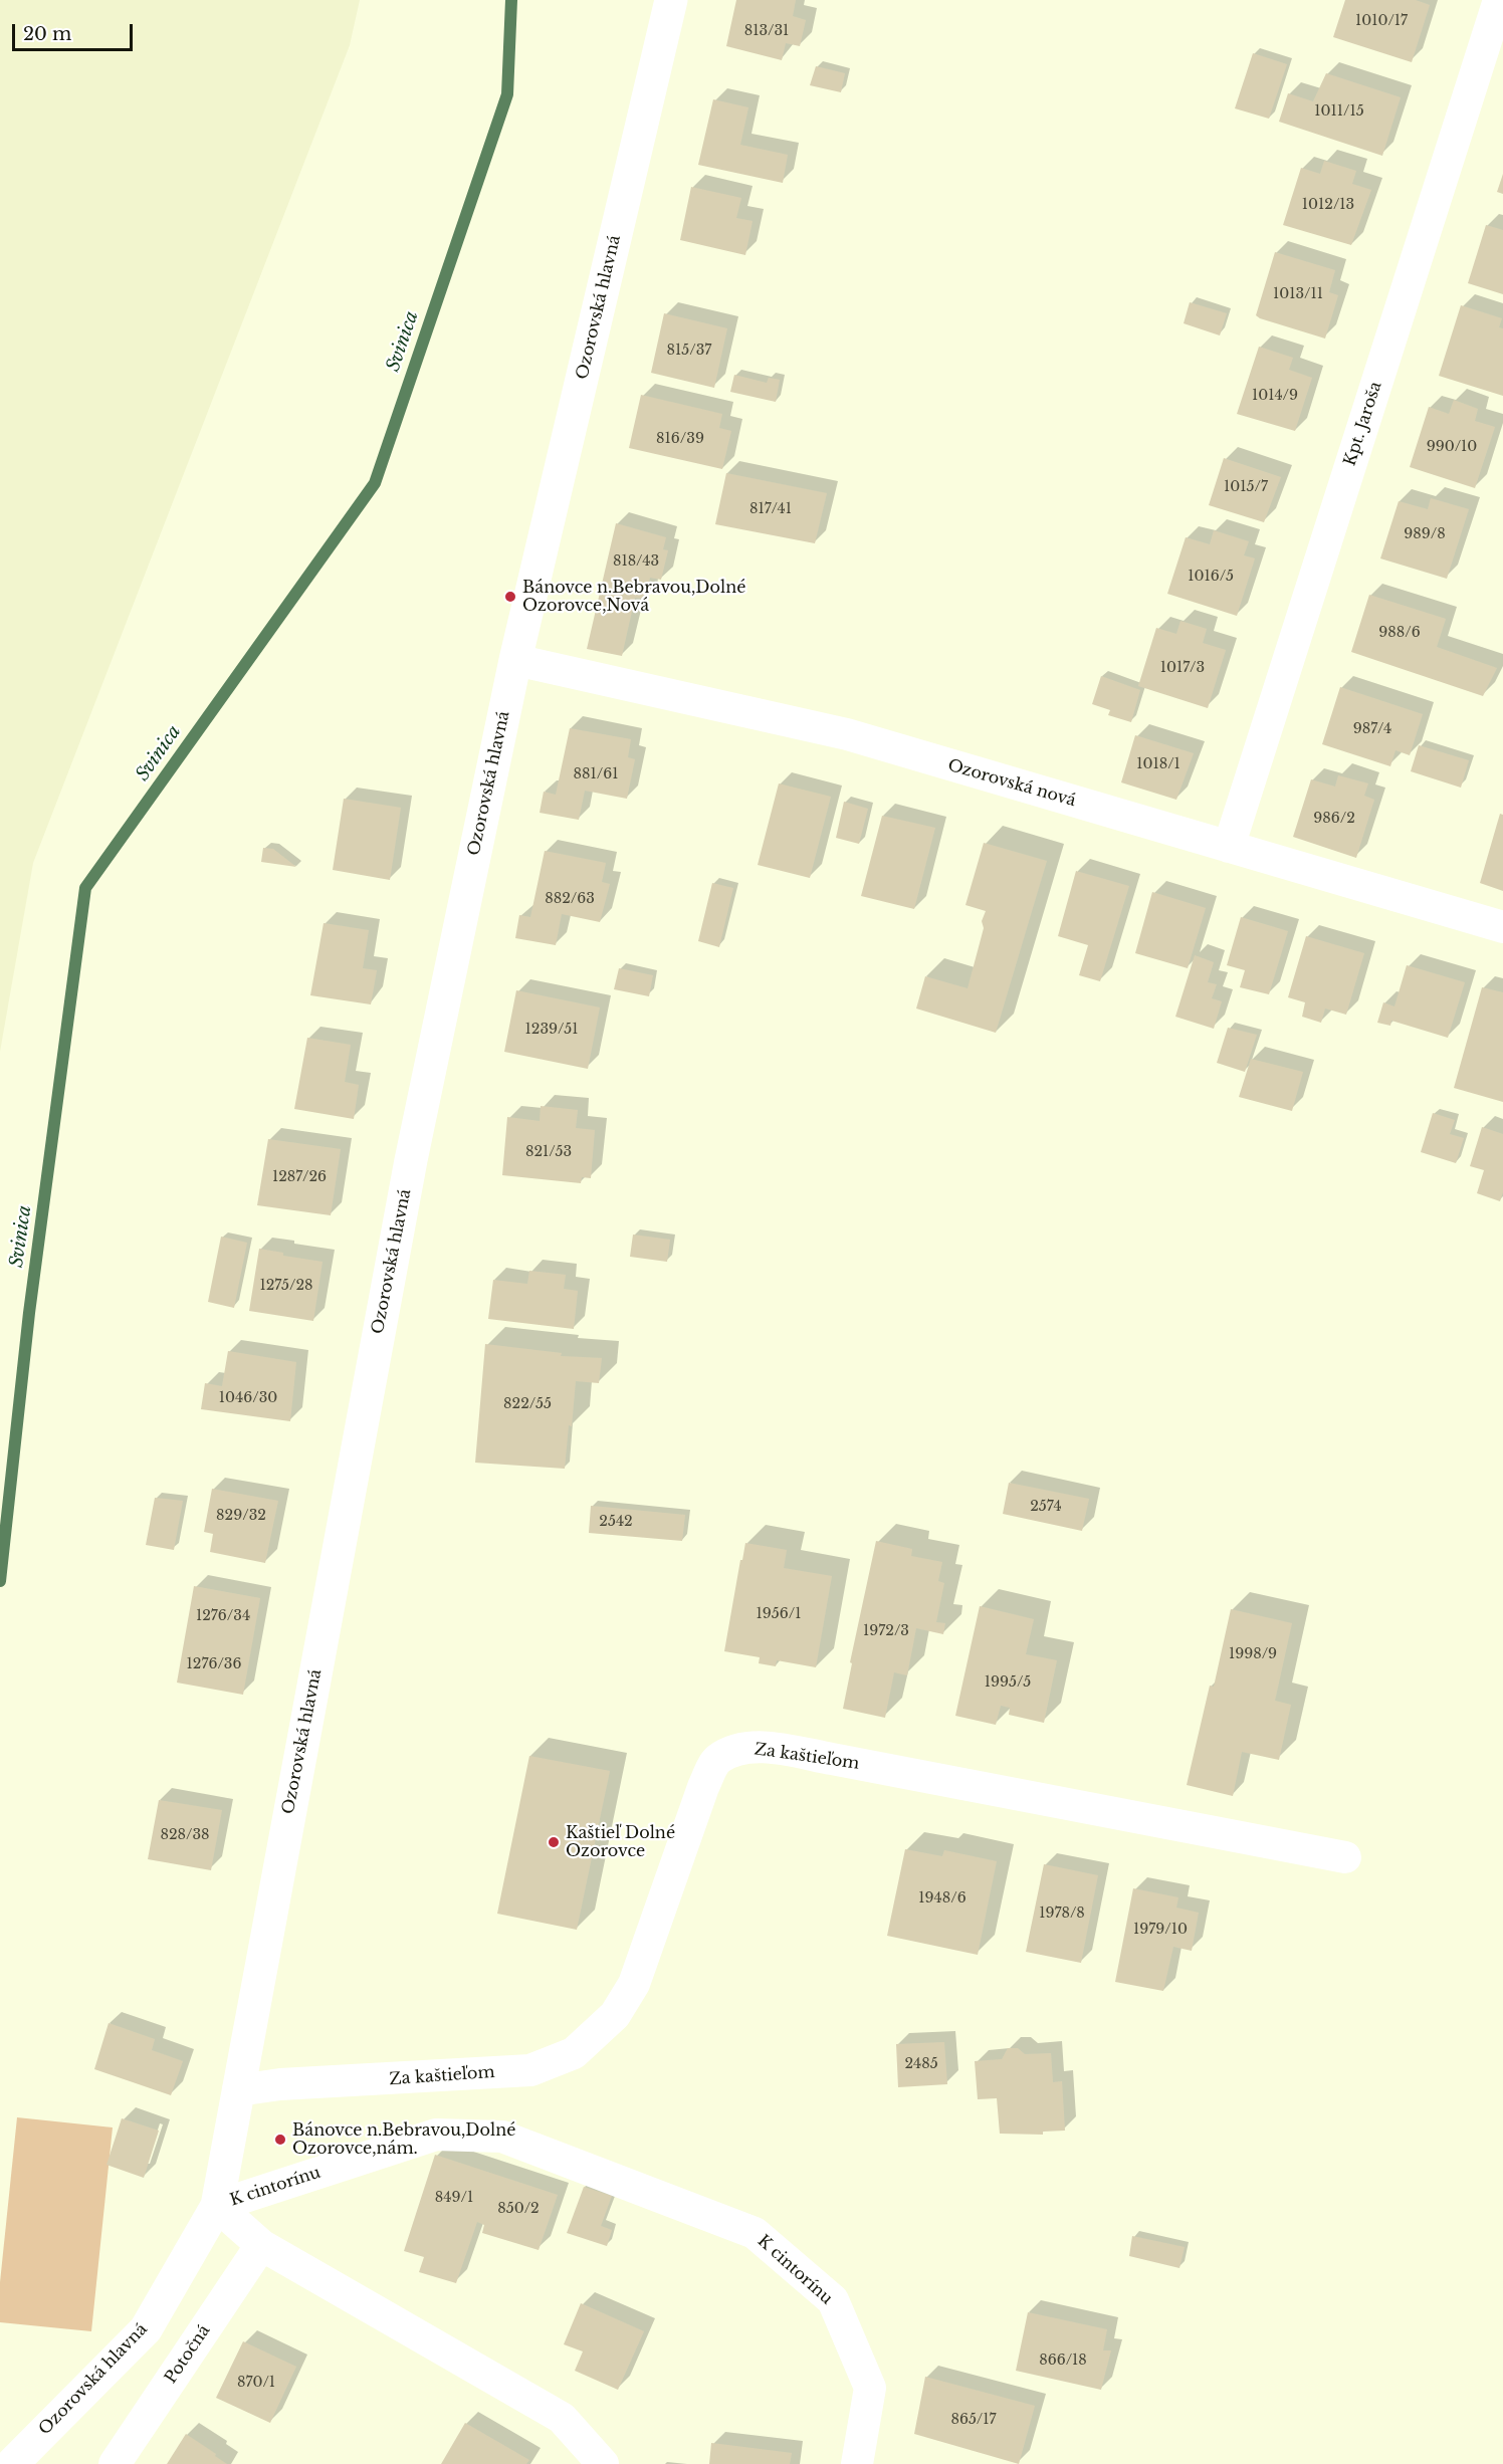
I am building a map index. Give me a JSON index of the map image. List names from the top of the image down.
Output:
{
  "streets": {
    "street": [
      "Ozorovská hlavná",
      "Kpt. Jaroša",
      "Ozorovská nová",
      "Za kaštieľom",
      "K cintorínu",
      "Potočná"
    ]
  },
  "crossings": [
    ["Ozorovská hlavná", "Ozorovská nová"],
    ["Ozorovská hlavná", "Za kaštieľom"],
    ["Ozorovská hlavná", "K cintorínu"],
    ["Kpt. Jaroša", "Ozorovská nová"],
    ["K cintorínu", "Potočná"]
  ],
  "water": ["Svinica"],
  "places": ["Bánovce n.Bebravou,Dolné Ozorovce,Nová", "Kaštieľ Dolné Ozorovce", "Bánovce n.Bebravou,Dolné Ozorovce,nám."],
  "house_numbers": [
    "1010/17",
    "813/31",
    "1011/15",
    "1012/13",
    "1013/11",
    "815/37",
    "1014/9",
    "816/39",
    "990/10",
    "1015/7",
    "817/41",
    "989/8",
    "818/43",
    "1016/5",
    "988/6",
    "1017/3",
    "987/4",
    "1018/1",
    "881/61",
    "986/2",
    "882/63",
    "1239/51",
    "821/53",
    "1287/26",
    "1275/28",
    "1046/30",
    "822/55",
    "2574",
    "829/32",
    "2542",
    "1956/1",
    "1276/34",
    "1972/3",
    "1998/9",
    "1276/36",
    "1995/5",
    "828/38",
    "1948/6",
    "1978/8",
    "1979/10",
    "2485",
    "849/1",
    "850/2",
    "866/18",
    "870/1",
    "865/17"
  ],
  "scale_bar": "20 m"
}
